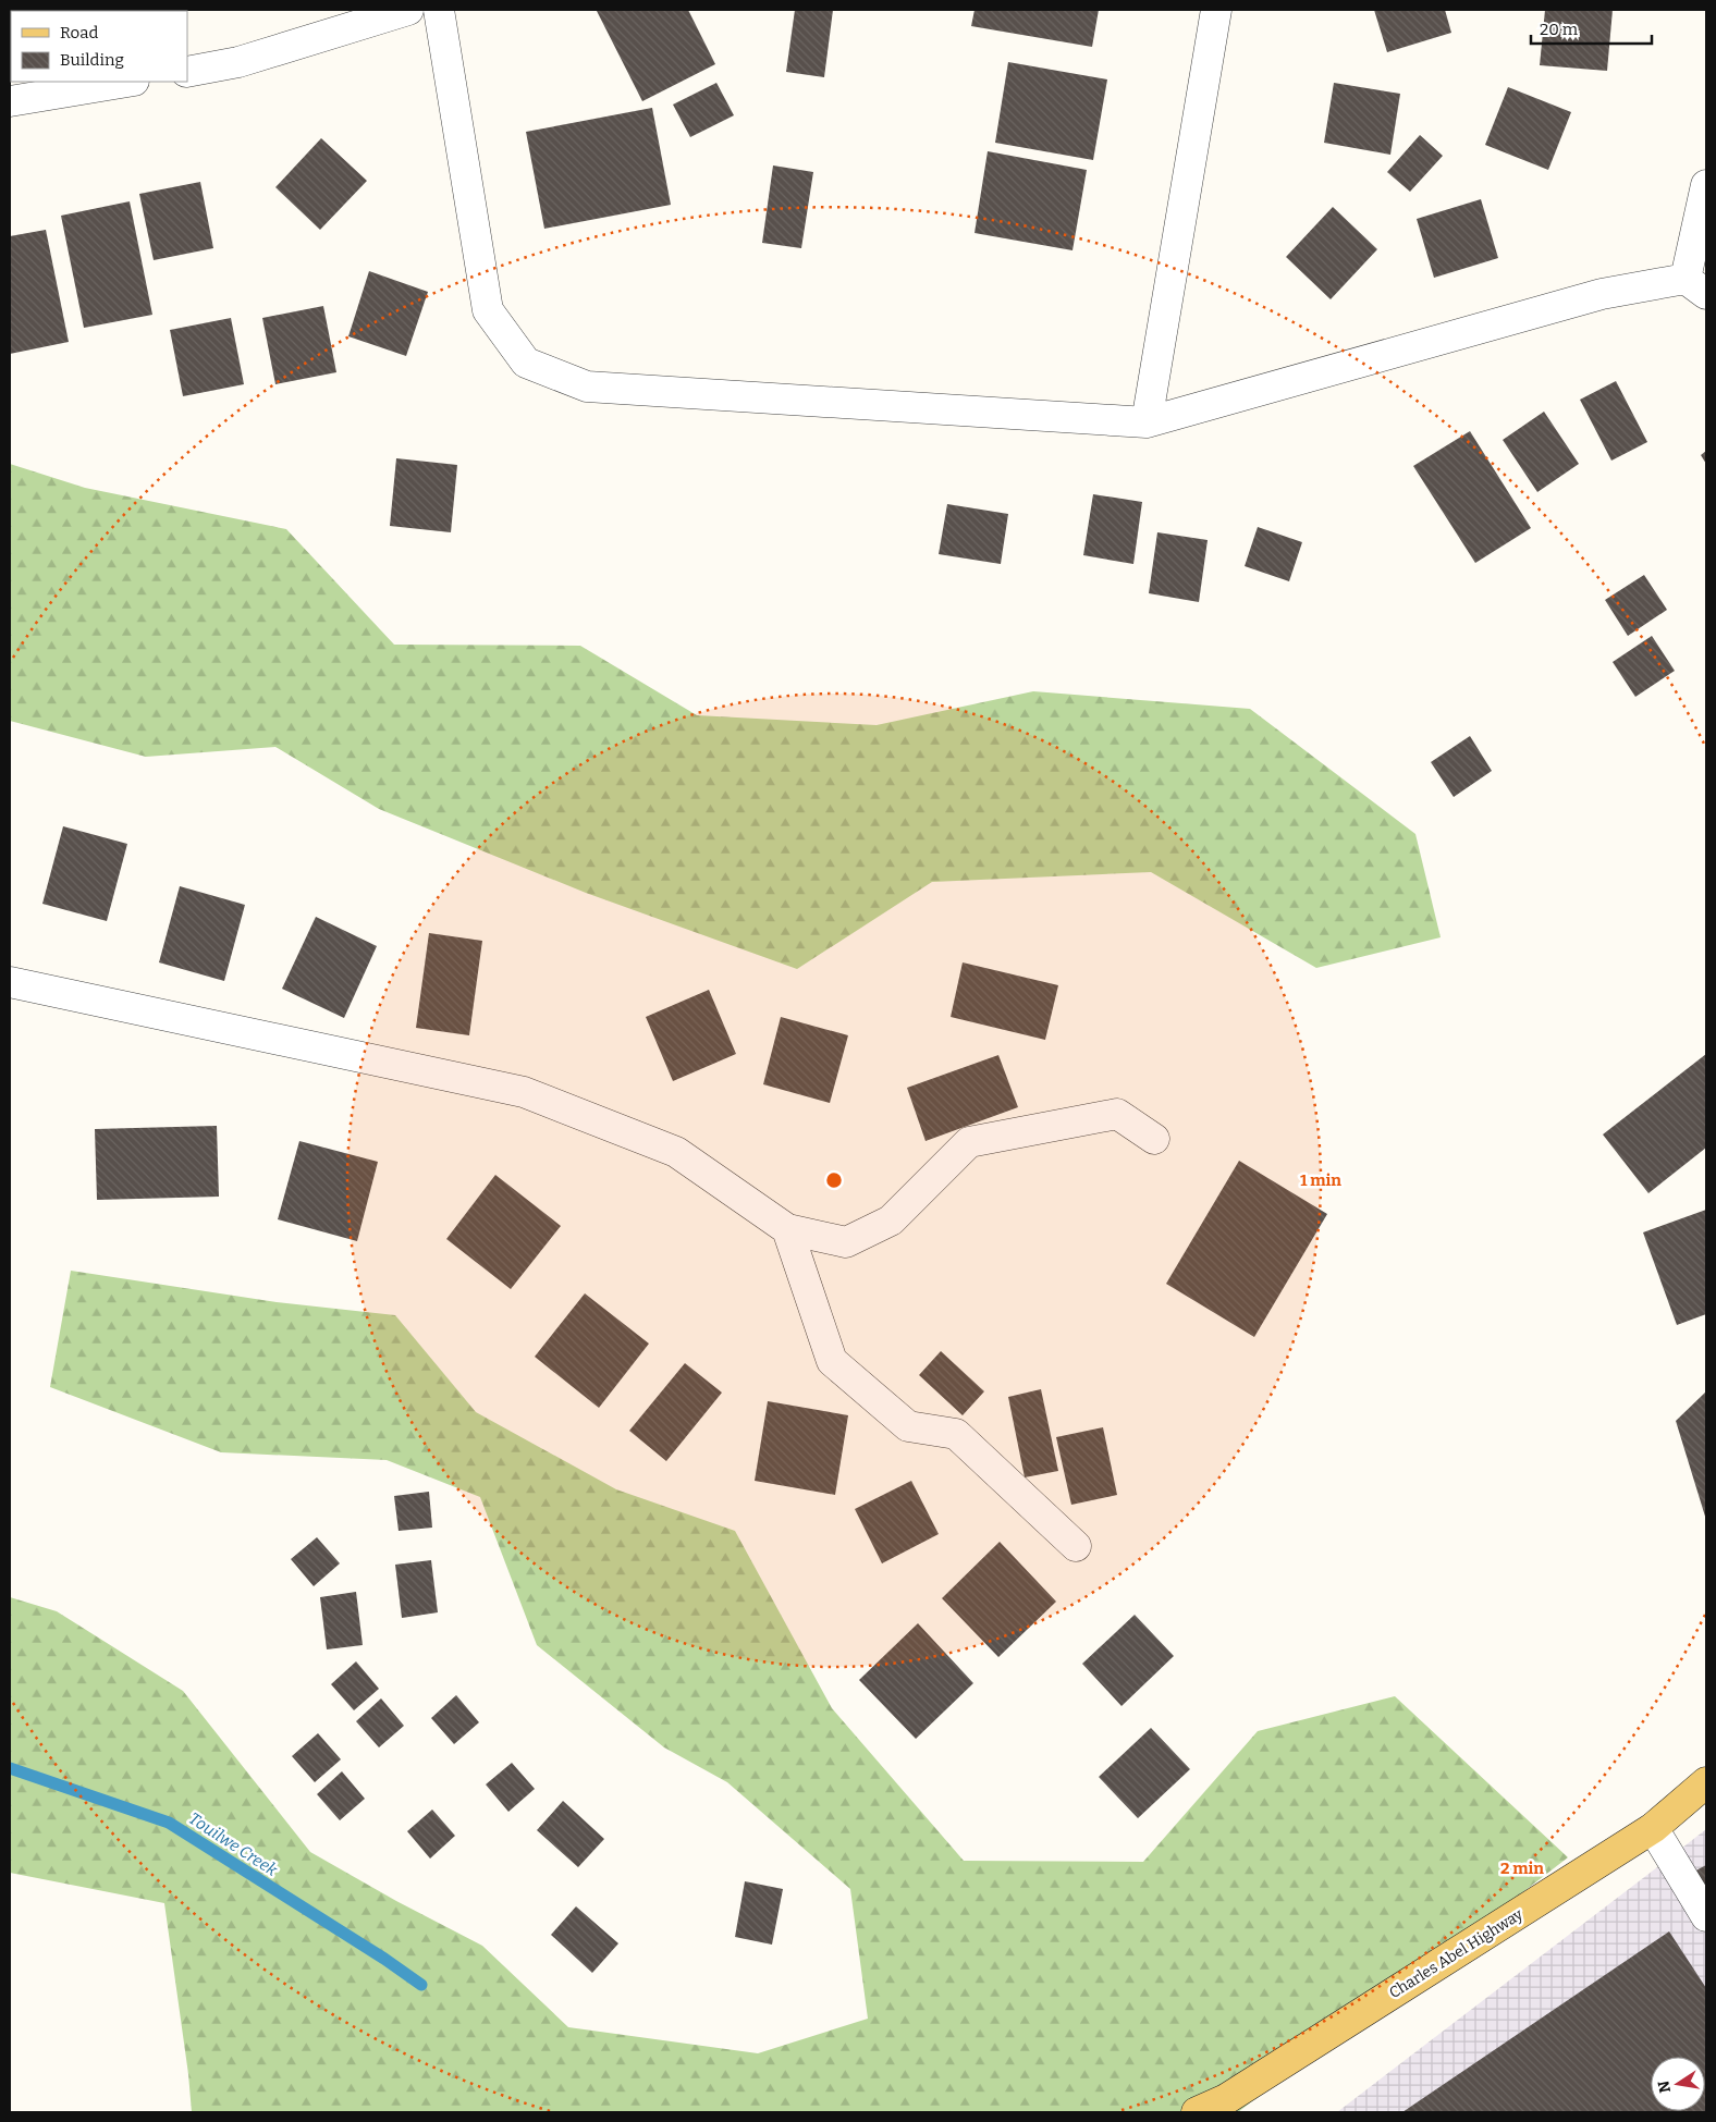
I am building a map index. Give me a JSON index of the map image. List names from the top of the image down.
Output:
{
  "streets": {
    "main road": ["Charles Abel Highway"]
  },
  "water": ["Touilwe Creek"],
  "legend": ["Road", "Building"],
  "scale_bar": "20 m",
  "north": "left",
  "rings": ["1 min", "2 min"]
}
